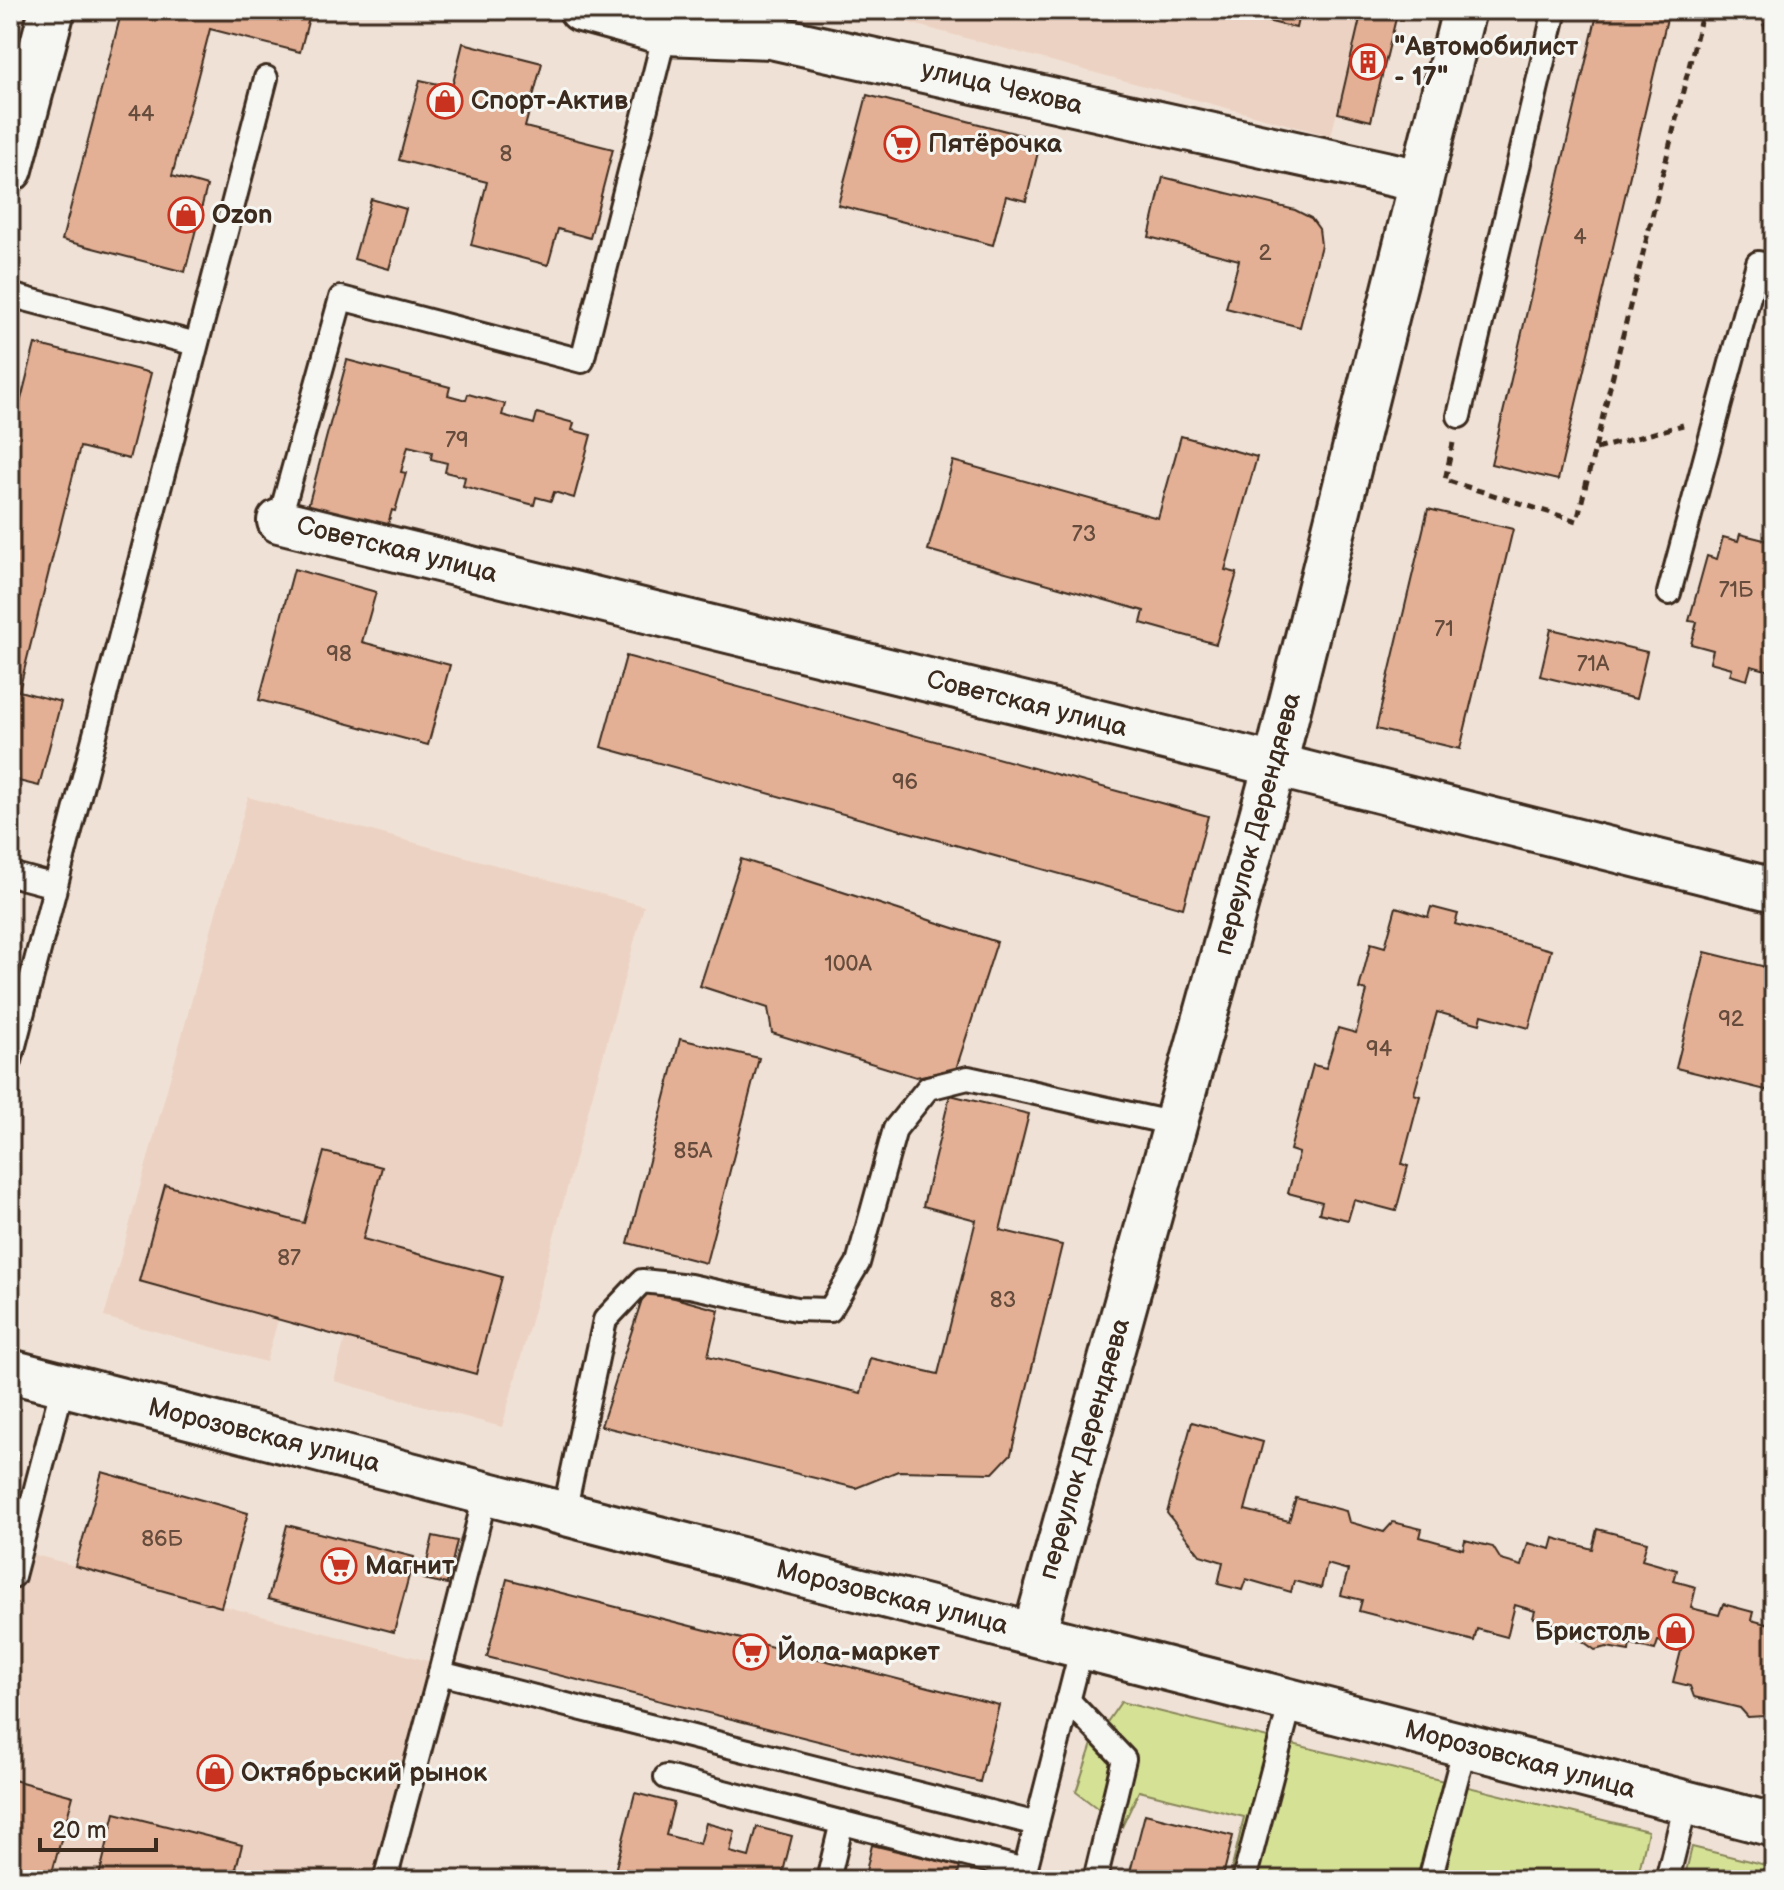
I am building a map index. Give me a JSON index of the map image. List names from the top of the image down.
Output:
{
  "streets": {
    "street": [
      "улица Чехова",
      "Советская улица",
      "переулок Дерендяева",
      "Морозовская улица"
    ]
  },
  "crossings": [
    ["улица Чехова", "переулок Дерендяева"],
    ["Советская улица", "переулок Дерендяева"],
    ["переулок Дерендяева", "Морозовская улица"]
  ],
  "places": {
    "building": ["\"Автомобилист - 17\""],
    "shop": [
      "Спорт-Актив",
      "Ozon",
      "Бристоль",
      "Октябрьский рынок"
    ],
    "supermarket": ["Пятёрочка", "Магнит", "Йола-маркет"]
  },
  "house_numbers": [
    "44",
    "8",
    "4",
    "2",
    "79",
    "73",
    "71Б",
    "71",
    "98",
    "71А",
    "96",
    "100А",
    "92",
    "94",
    "85А",
    "87",
    "83",
    "86Б"
  ],
  "scale_bar": "20 m"
}
